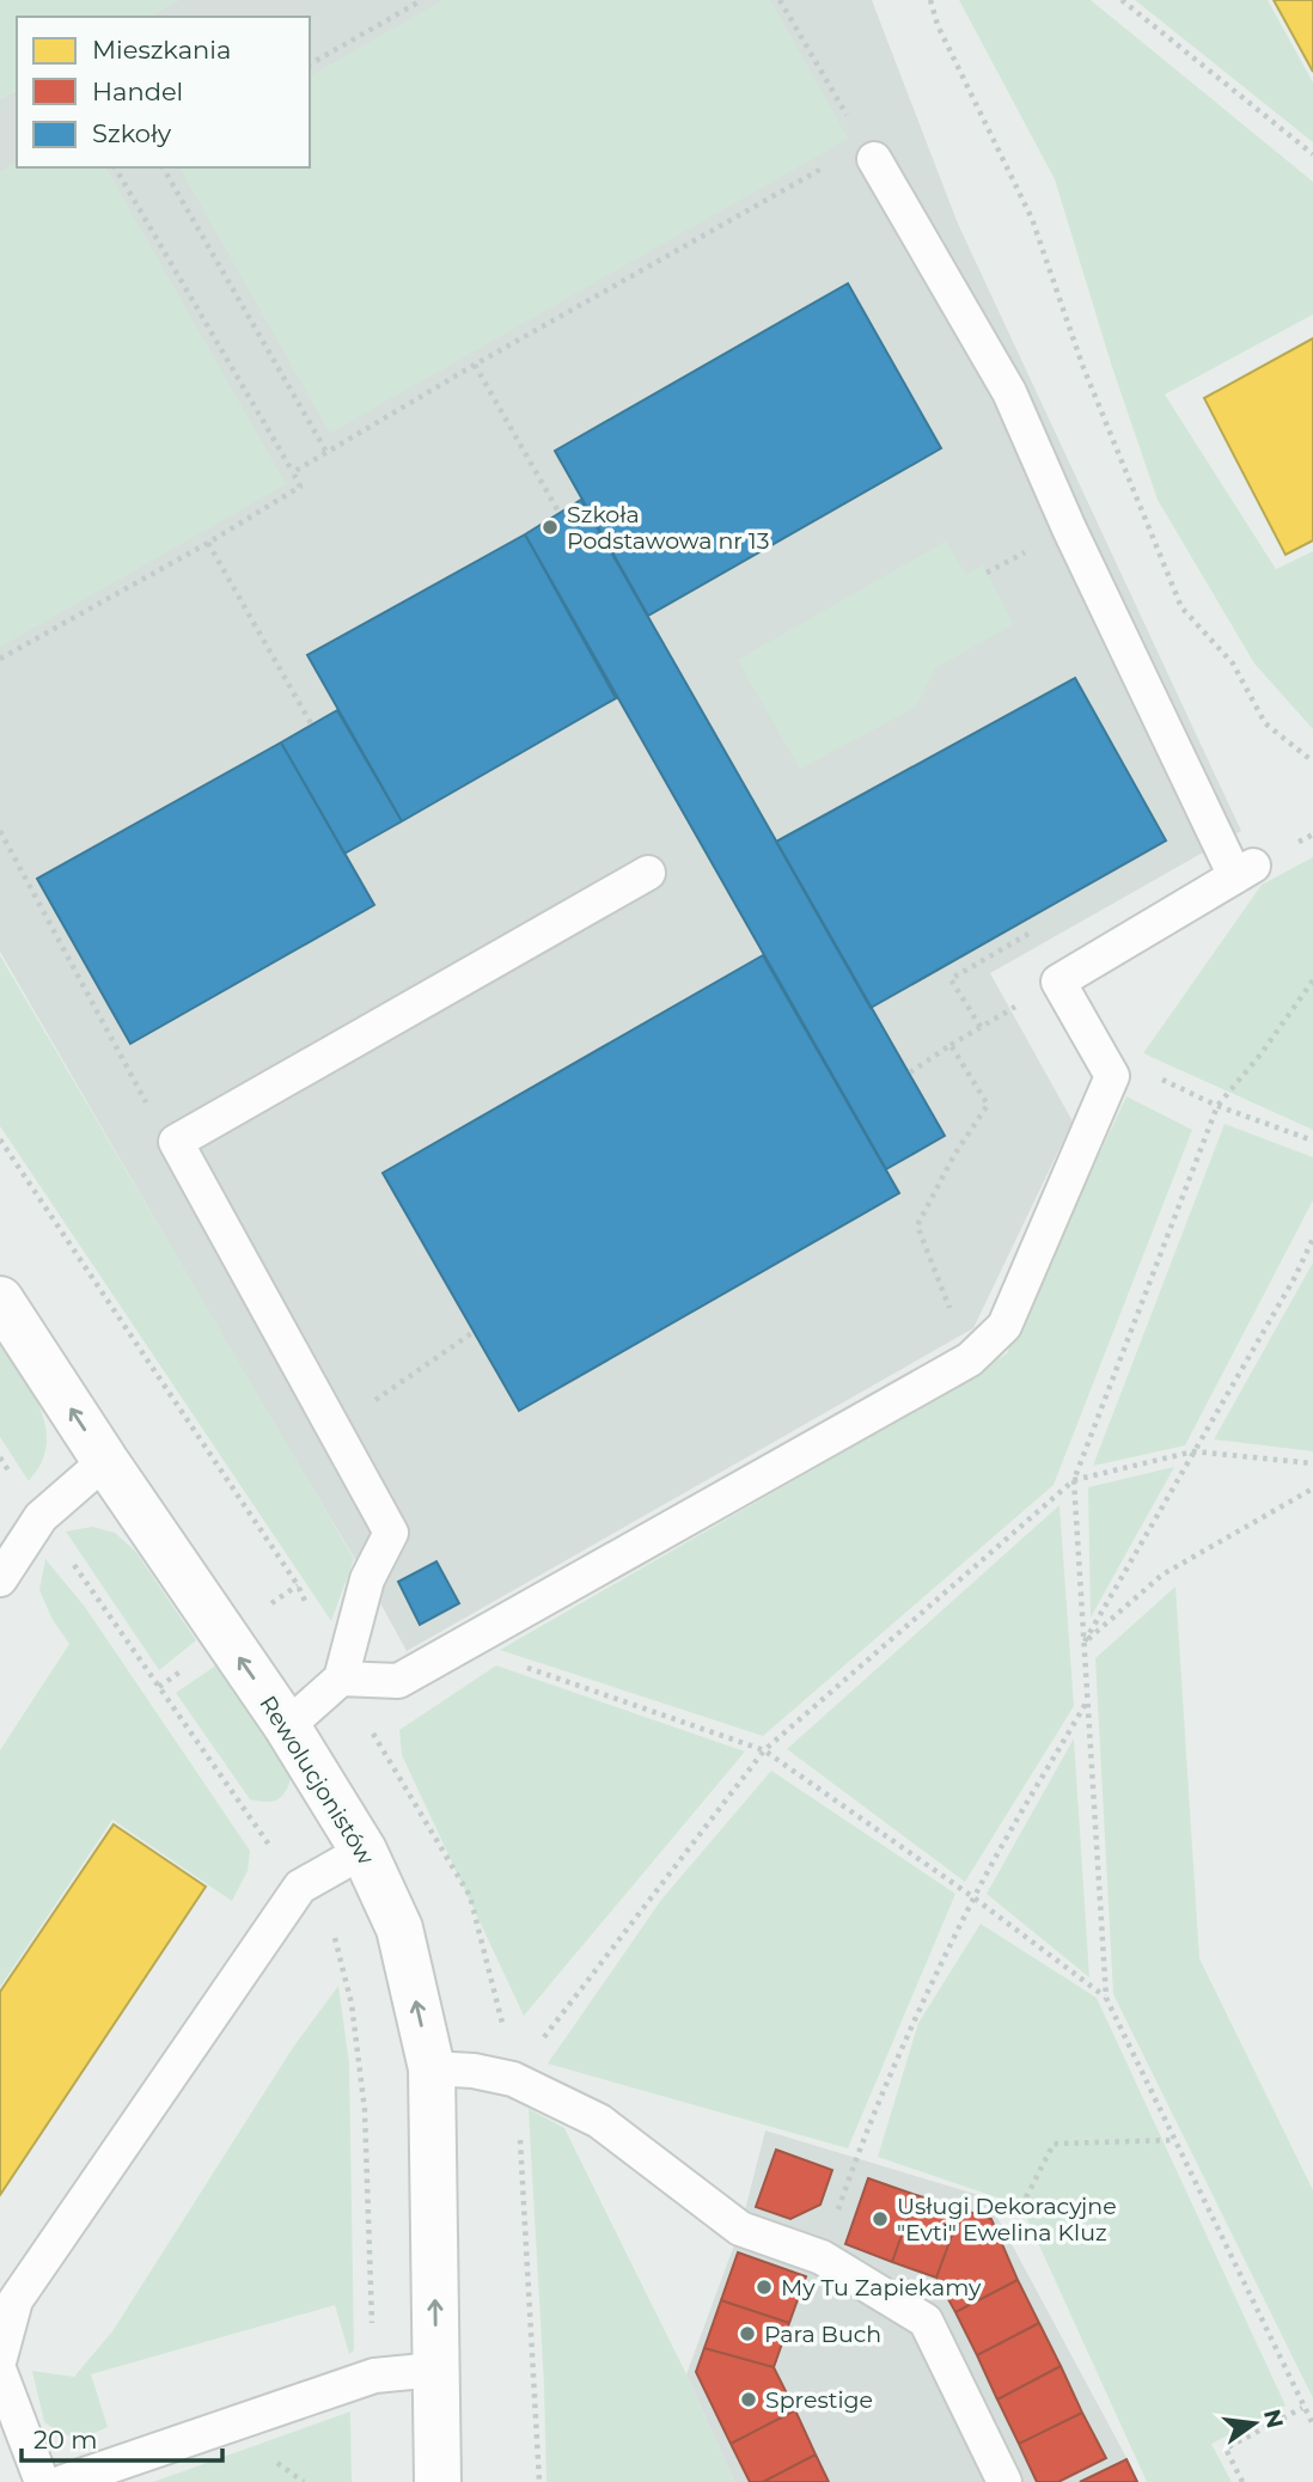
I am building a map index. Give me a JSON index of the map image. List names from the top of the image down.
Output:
{
  "streets": {
    "street": ["Rewolucjonistów"]
  },
  "one_way": ["Rewolucjonistów"],
  "places": [
    "Szkoła Podstawowa nr 13",
    "Usługi Dekoracyjne \"Evti\" Ewelina Kluz",
    "My Tu Zapiekamy",
    "Para Buch",
    "Sprestige"
  ],
  "legend": ["Mieszkania", "Handel", "Szkoły"],
  "scale_bar": "20 m",
  "north": "right"
}
